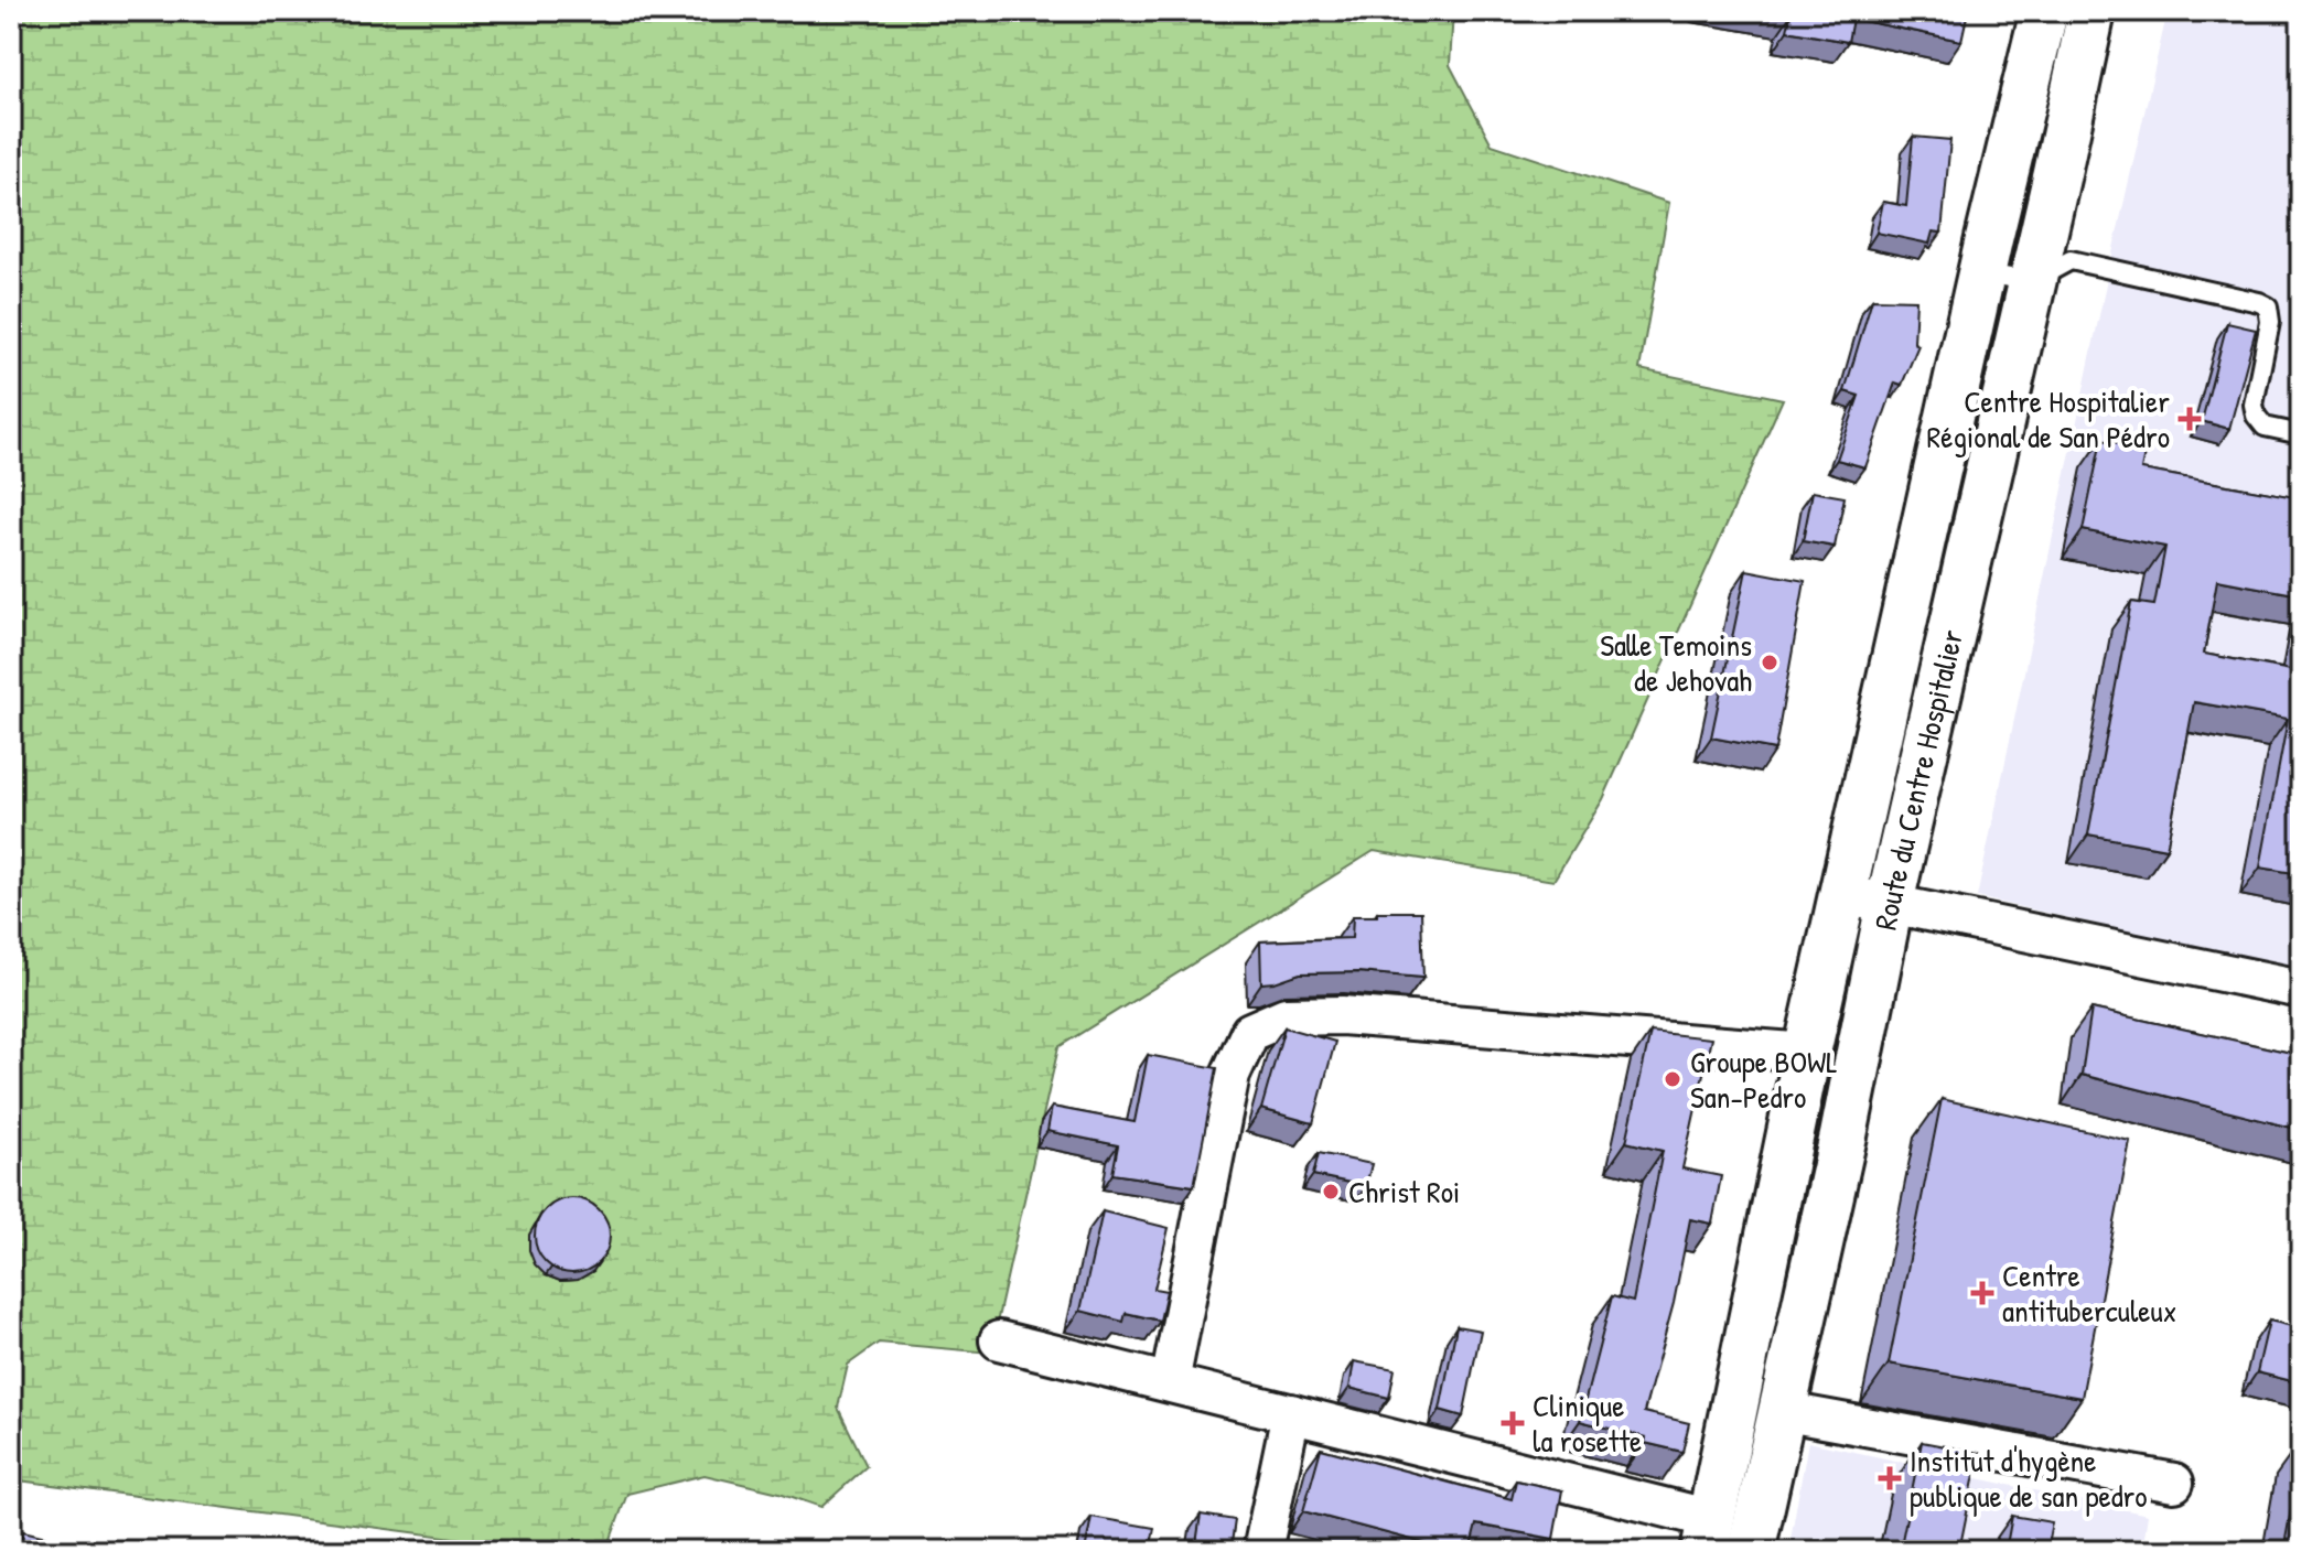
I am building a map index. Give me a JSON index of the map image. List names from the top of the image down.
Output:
{
  "streets": {
    "street": ["Route du Centre Hospitalier"]
  },
  "places": {
    "health": [
      "Centre Hospitalier Régional de San Pédro",
      "Centre antituberculeux",
      "Clinique la rosette",
      "Institut d'hygène publique de san pedro"
    ],
    "other": ["Salle Temoins de Jehovah", "Groupe BOWL San-Pedro", "Christ Roi"]
  }
}
